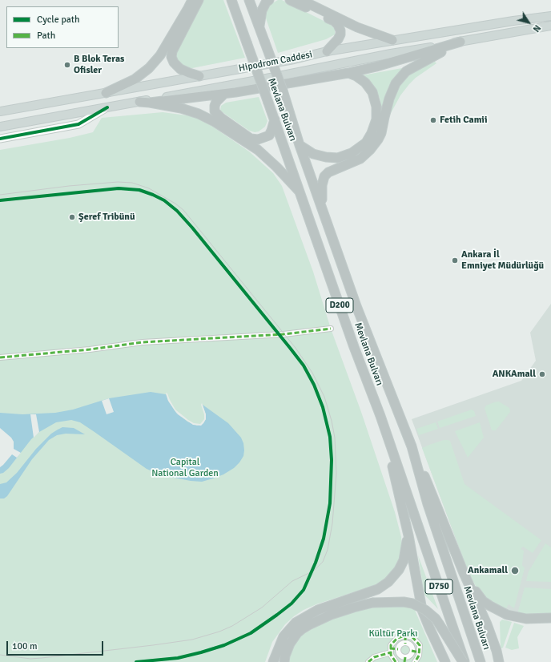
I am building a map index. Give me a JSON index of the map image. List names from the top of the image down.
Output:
{
  "streets": {
    "highway": ["Mevlana Bulvarı", "D200", "D750"],
    "main road": ["Hipodrom Caddesi"]
  },
  "parks": ["Capital National Garden", "Kültür Parkı"],
  "places": [
    "B Blok Teras Ofisler",
    "Fetih Camii",
    "Şeref Tribünü",
    "Ankara İl Emniyet Müdürlüğü",
    "ANKAmall",
    "Ankamall"
  ],
  "legend": ["Cycle path", "Path"],
  "scale_bar": "100 m",
  "north": "bottom right"
}
